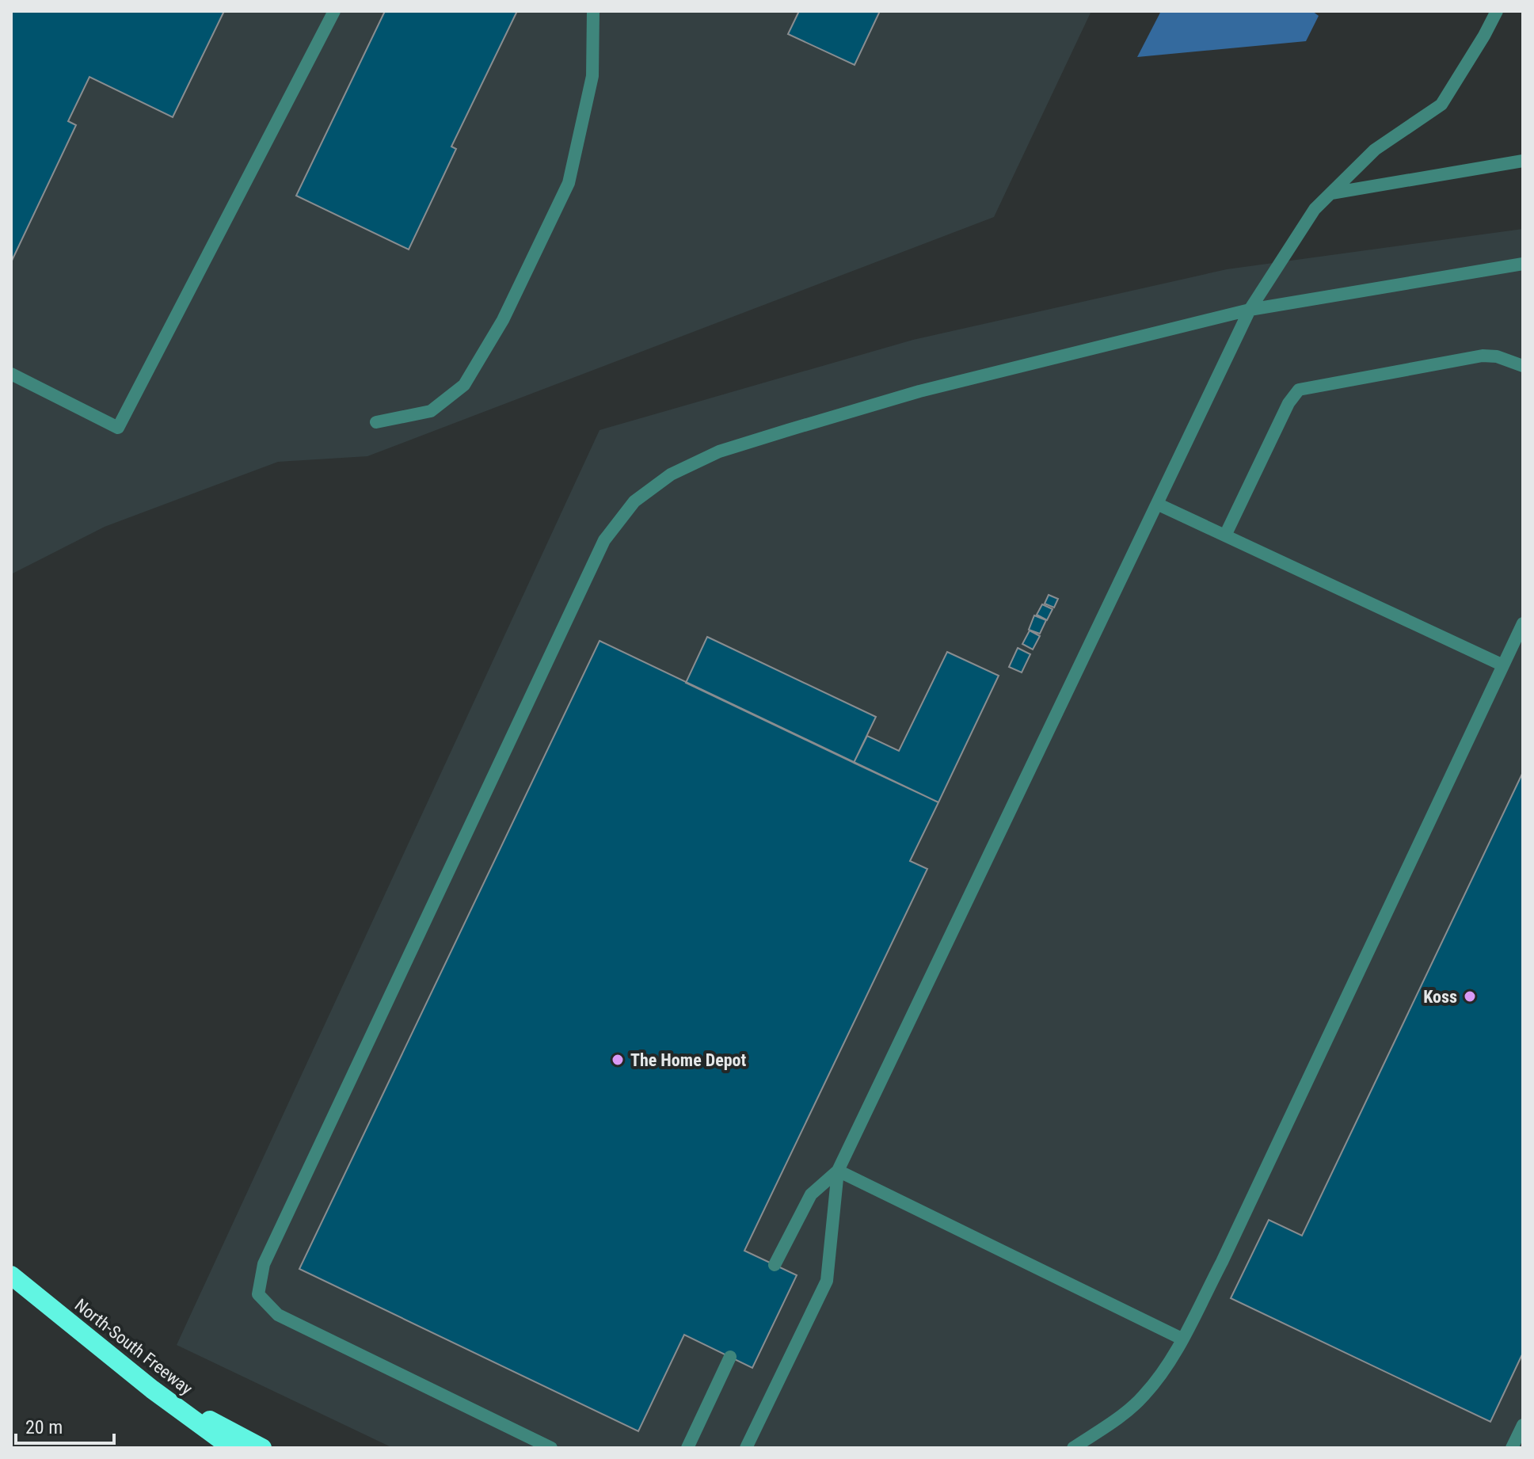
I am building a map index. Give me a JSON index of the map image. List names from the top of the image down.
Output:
{
  "streets": {
    "highway": ["North-South Freeway"]
  },
  "places": ["Koss", "The Home Depot"],
  "scale_bar": "20 m"
}
